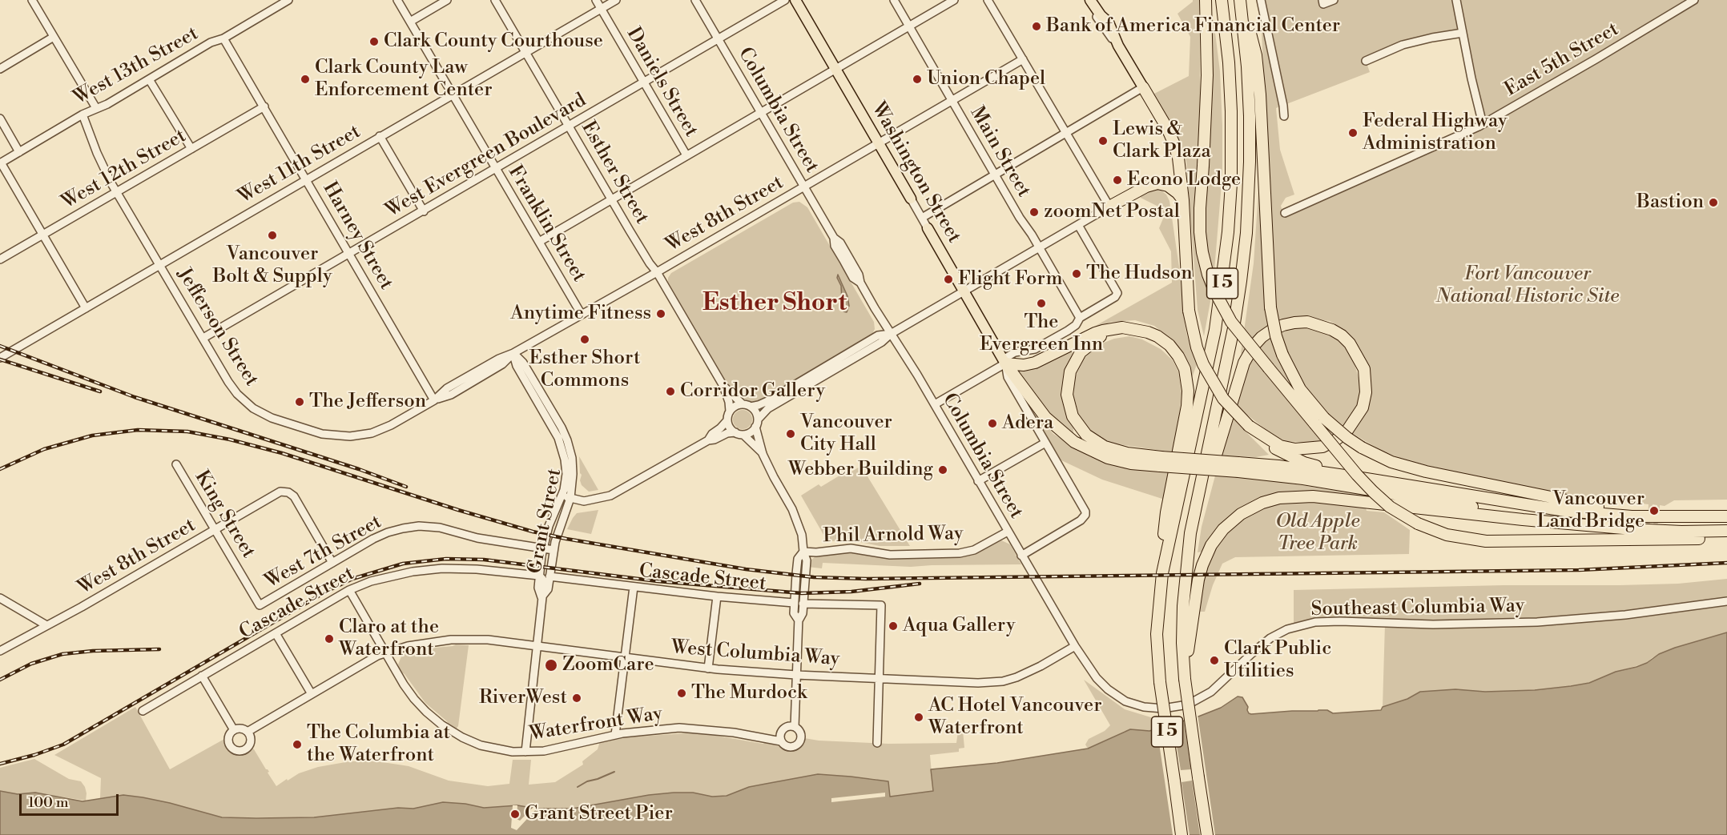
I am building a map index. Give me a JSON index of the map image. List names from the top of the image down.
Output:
{
  "streets": {
    "highway": ["I 5"],
    "main road": ["Washington Street"],
    "street": [
      "East 5th Street",
      "West 13th Street",
      "Daniels Street",
      "Columbia Street",
      "Main Street",
      "West Evergreen Boulevard",
      "West 11th Street",
      "West 12th Street",
      "Esther Street",
      "West 8th Street",
      "Franklin Street",
      "Harney Street",
      "Jefferson Street",
      "King Street",
      "Grant Street",
      "Phil Arnold Way",
      "West 7th Street",
      "Cascade Street",
      "Southeast Columbia Way",
      "West Columbia Way",
      "Waterfront Way"
    ]
  },
  "crossings": [
    ["West 13th Street", "Harney Street"],
    ["West 13th Street", "Jefferson Street"],
    ["Daniels Street", "West Evergreen Boulevard"],
    ["Daniels Street", "West 11th Street"],
    ["Columbia Street", "West Evergreen Boulevard"],
    ["Columbia Street", "Washington Street"],
    ["Columbia Street", "West 8th Street"],
    ["Columbia Street", "Phil Arnold Way"],
    ["Columbia Street", "Southeast Columbia Way"],
    ["Columbia Street", "West Columbia Way"],
    ["Main Street", "West 8th Street"],
    ["West Evergreen Boulevard", "Esther Street"],
    ["West Evergreen Boulevard", "Franklin Street"],
    ["West Evergreen Boulevard", "Harney Street"],
    ["West Evergreen Boulevard", "Jefferson Street"],
    ["West 11th Street", "Esther Street"],
    ["West 11th Street", "Franklin Street"],
    ["West 11th Street", "Harney Street"],
    ["West 11th Street", "Jefferson Street"],
    ["West 12th Street", "Harney Street"],
    ["West 12th Street", "Jefferson Street"],
    ["Esther Street", "West 8th Street"],
    ["Washington Street", "West 8th Street"],
    ["West 8th Street", "Franklin Street"],
    ["West 8th Street", "Harney Street"],
    ["West 8th Street", "Jefferson Street"],
    ["West 8th Street", "King Street"],
    ["West 8th Street", "Grant Street"],
    ["West 8th Street", "West 7th Street"],
    ["Harney Street", "Jefferson Street"],
    ["King Street", "West 7th Street"],
    ["Grant Street", "West 7th Street"],
    ["Grant Street", "Cascade Street"],
    ["Grant Street", "West Columbia Way"],
    ["Grant Street", "Waterfront Way"],
    ["Cascade Street", "Waterfront Way"],
    ["Southeast Columbia Way", "West Columbia Way"],
    ["West Columbia Way", "Waterfront Way"]
  ],
  "districts": ["Esther Short"],
  "parks": ["Fort Vancouver National Historic Site", "Old Apple Tree Park"],
  "places": [
    "Bank of America Financial Center",
    "Clark County Courthouse",
    "Clark County Law Enforcement Center",
    "Union Chapel",
    "Federal Highway Administration",
    "Lewis & Clark Plaza",
    "Econo Lodge",
    "Bastion",
    "zoomNet Postal",
    "Vancouver Bolt & Supply",
    "The Hudson",
    "Flight Form",
    "The Evergreen Inn",
    "Anytime Fitness",
    "Esther Short Commons",
    "Corridor Gallery",
    "The Jefferson",
    "Adera",
    "Vancouver City Hall",
    "Webber Building",
    "Vancouver Land Bridge",
    "Aqua Gallery",
    "Claro at the Waterfront",
    "Clark Public Utilities",
    "ZoomCare",
    "The Murdock",
    "RiverWest",
    "AC Hotel Vancouver Waterfront",
    "The Columbia at the Waterfront",
    "Grant Street Pier"
  ],
  "scale_bar": "100 m"
}
